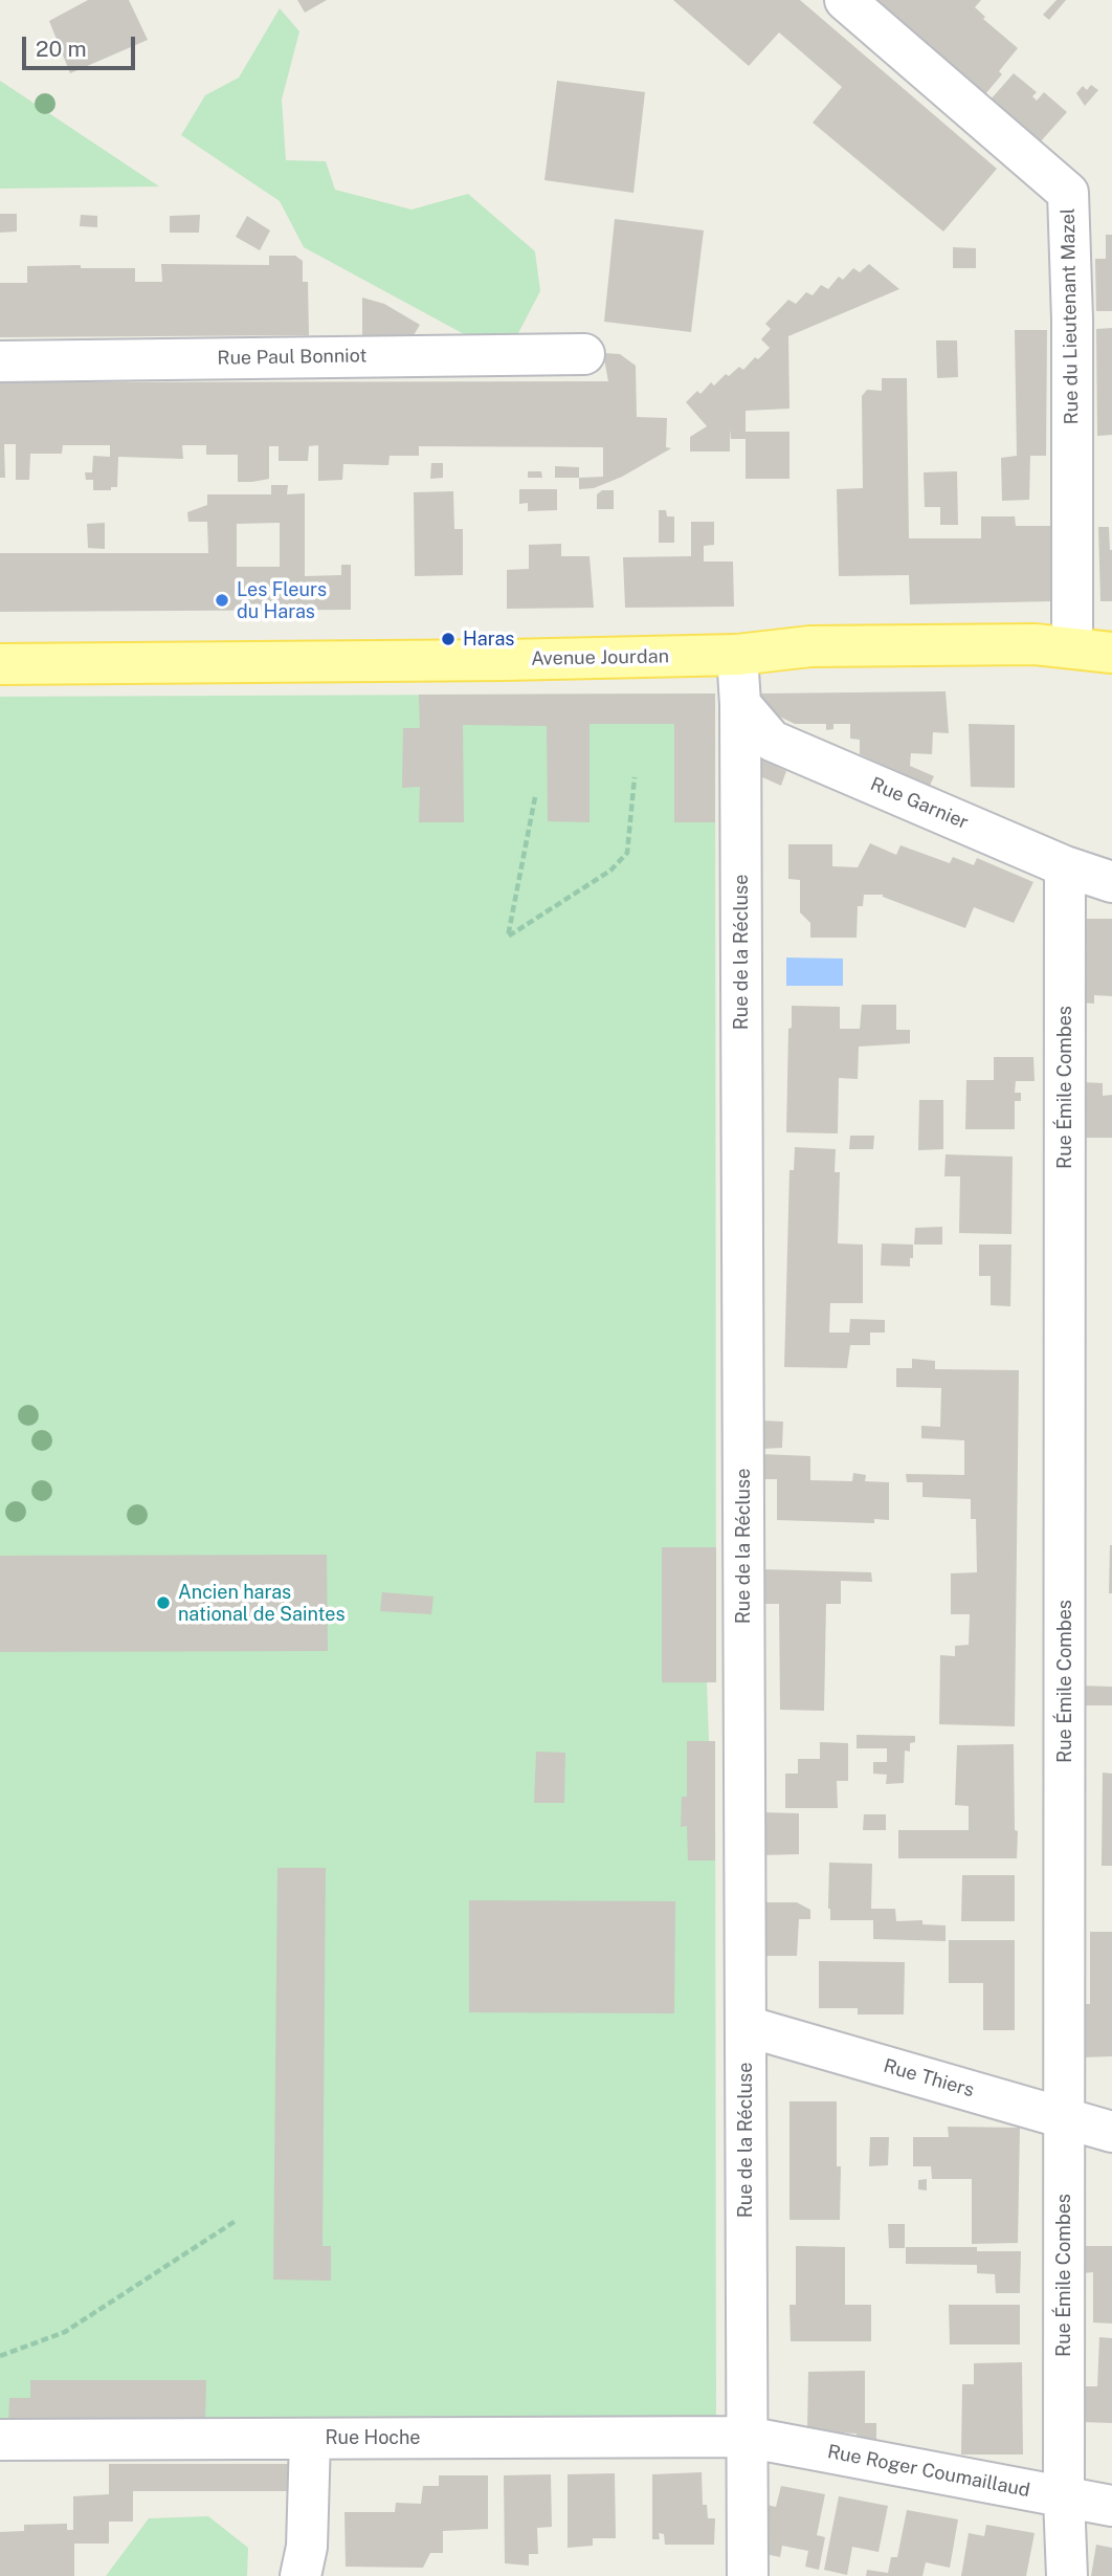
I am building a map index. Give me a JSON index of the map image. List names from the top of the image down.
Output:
{
  "streets": {
    "main road": ["Avenue Jourdan"],
    "street": [
      "Rue du Lieutenant Mazel",
      "Rue Paul Bonniot",
      "Rue Garnier",
      "Rue de la Récluse",
      "Rue Émile Combes",
      "Rue Thiers",
      "Rue Hoche",
      "Rue Roger Coumaillaud"
    ]
  },
  "crossings": [
    ["Rue du Lieutenant Mazel", "Avenue Jourdan"],
    ["Avenue Jourdan", "Rue de la Récluse"],
    ["Rue Garnier", "Rue de la Récluse"],
    ["Rue Garnier", "Rue Émile Combes"],
    ["Rue de la Récluse", "Rue Thiers"],
    ["Rue de la Récluse", "Rue Hoche"],
    ["Rue de la Récluse", "Rue Roger Coumaillaud"],
    ["Rue Émile Combes", "Rue Thiers"],
    ["Rue Émile Combes", "Rue Roger Coumaillaud"],
    ["Rue Hoche", "Rue Roger Coumaillaud"]
  ],
  "places": ["Les Fleurs du Haras", "Haras", "Ancien haras national de Saintes"],
  "scale_bar": "20 m"
}
